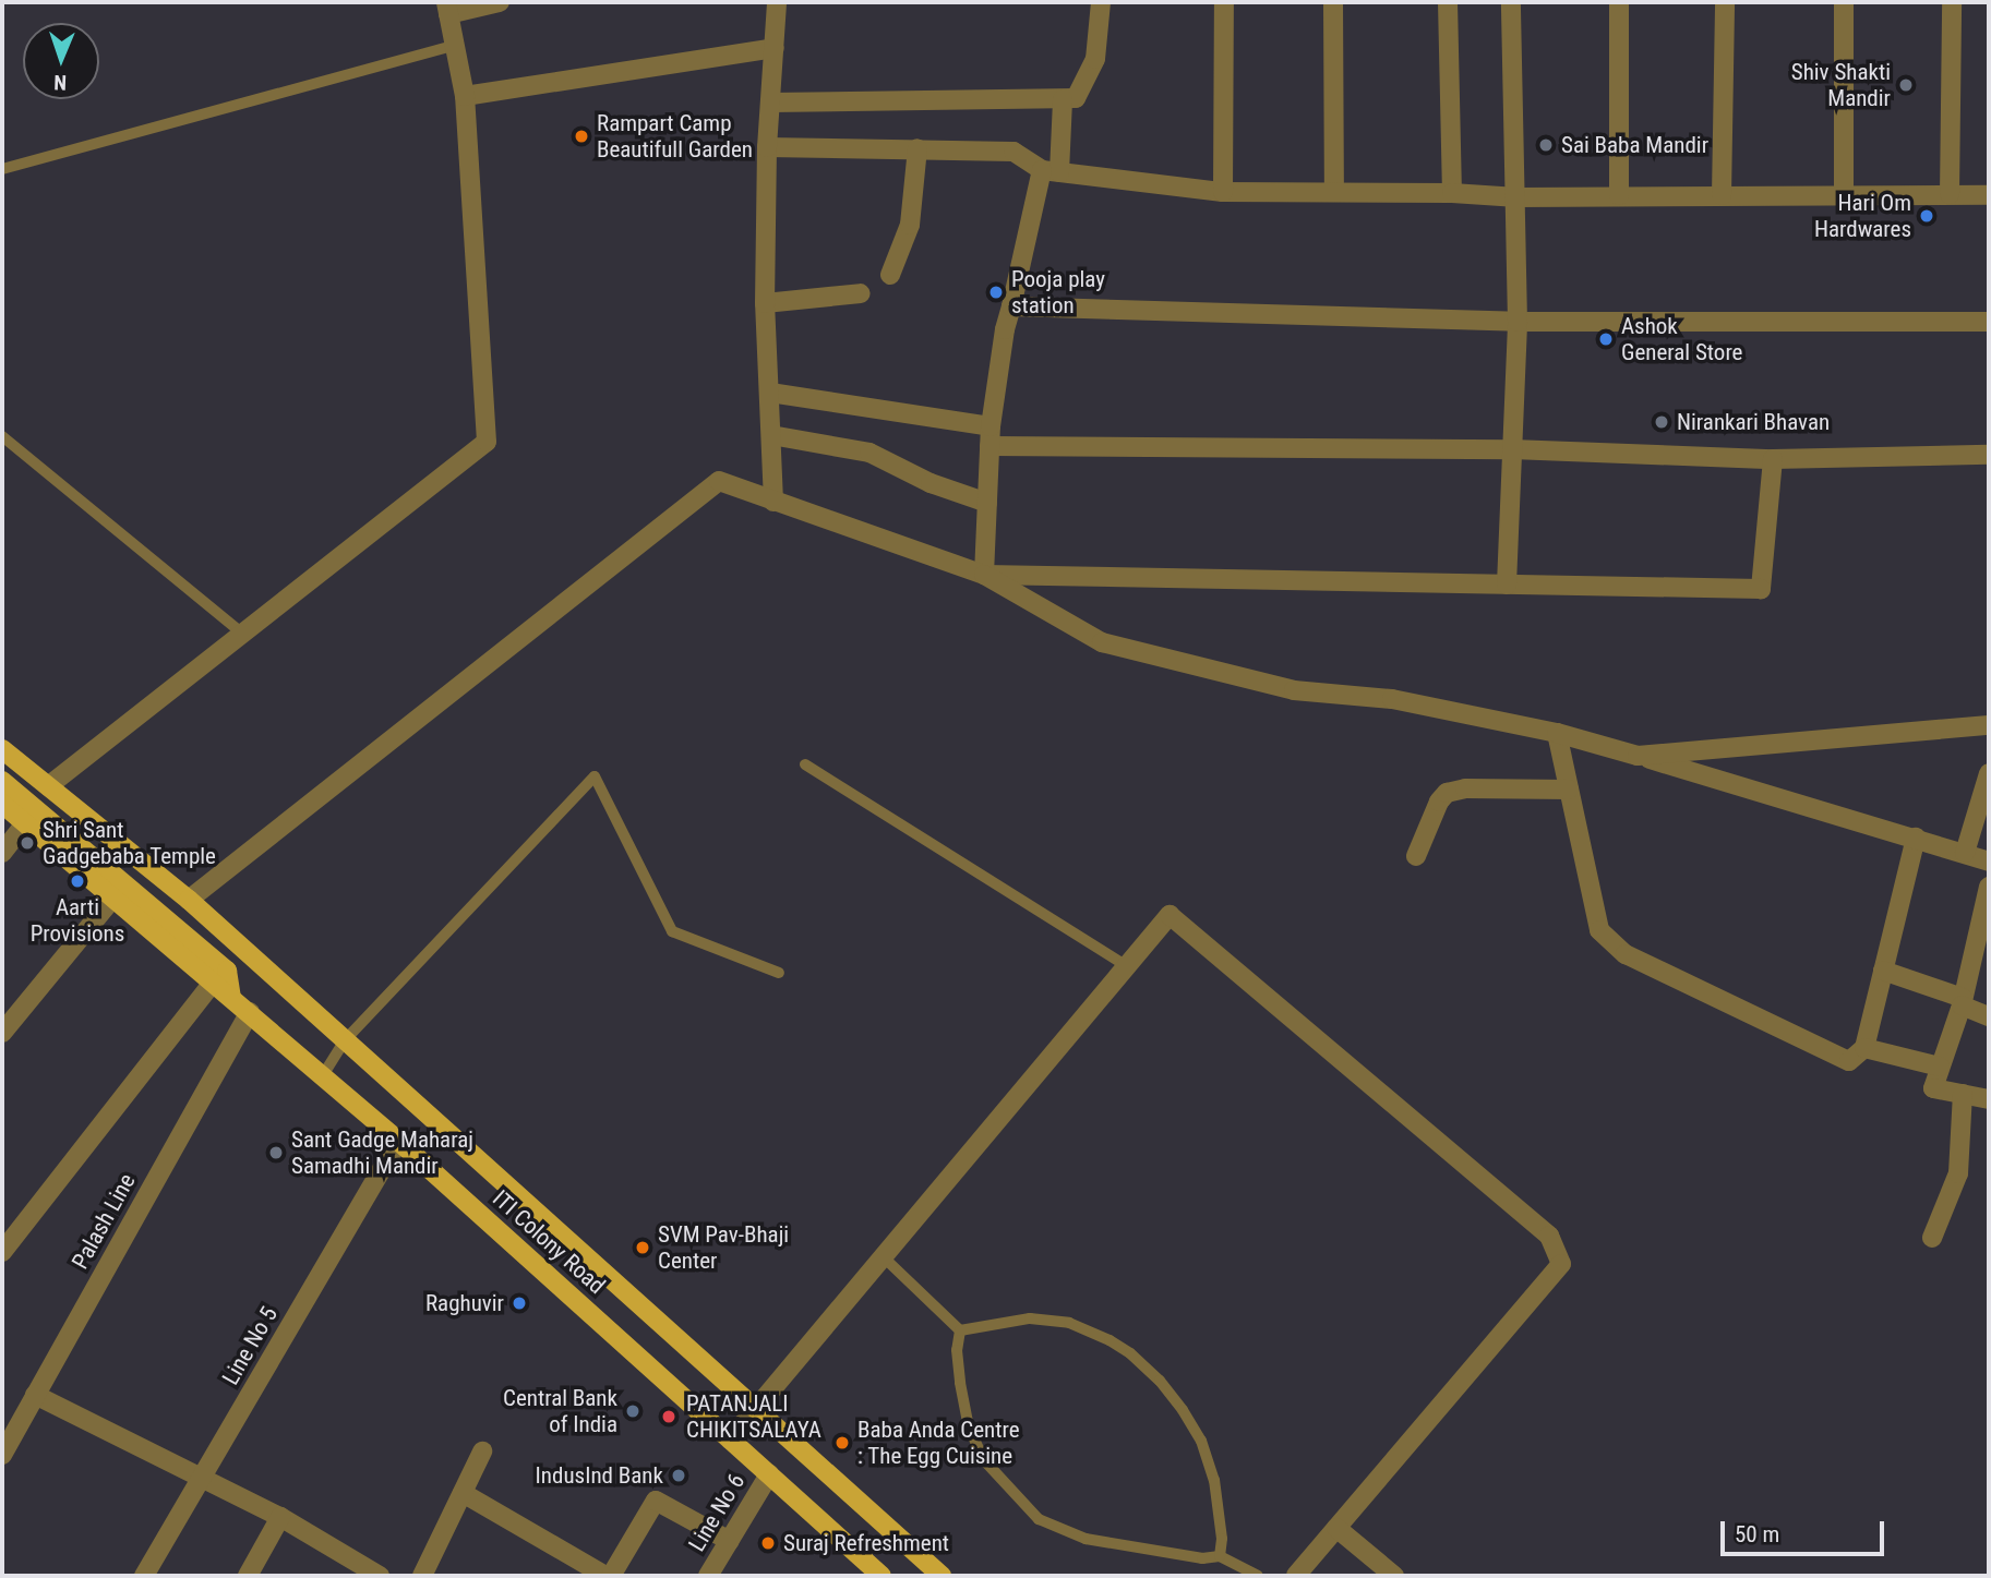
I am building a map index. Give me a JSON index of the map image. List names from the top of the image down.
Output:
{
  "streets": {
    "main road": ["ITI Colony Road"],
    "street": ["Palash Line", "Line No 5", "Line No 6"]
  },
  "crossings": [
    ["Palash Line", "ITI Colony Road"],
    ["ITI Colony Road", "Line No 5"],
    ["ITI Colony Road", "Line No 6"]
  ],
  "places": [
    "Shiv Shakti Mandir",
    "Rampart Camp Beautifull Garden",
    "Sai Baba Mandir",
    "Hari Om Hardwares",
    "Pooja play station",
    "Ashok General Store",
    "Nirankari Bhavan",
    "Shri Sant Gadgebaba Temple",
    "Aarti Provisions",
    "Sant Gadge Maharaj Samadhi Mandir",
    "SVM Pav-Bhaji Center",
    "Raghuvir",
    "Central Bank of India",
    "PATANJALI CHIKITSALAYA",
    "Baba Anda Centre : The Egg Cuisine",
    "IndusInd Bank",
    "Suraj Refreshment"
  ],
  "scale_bar": "50 m",
  "north": "bottom"
}
